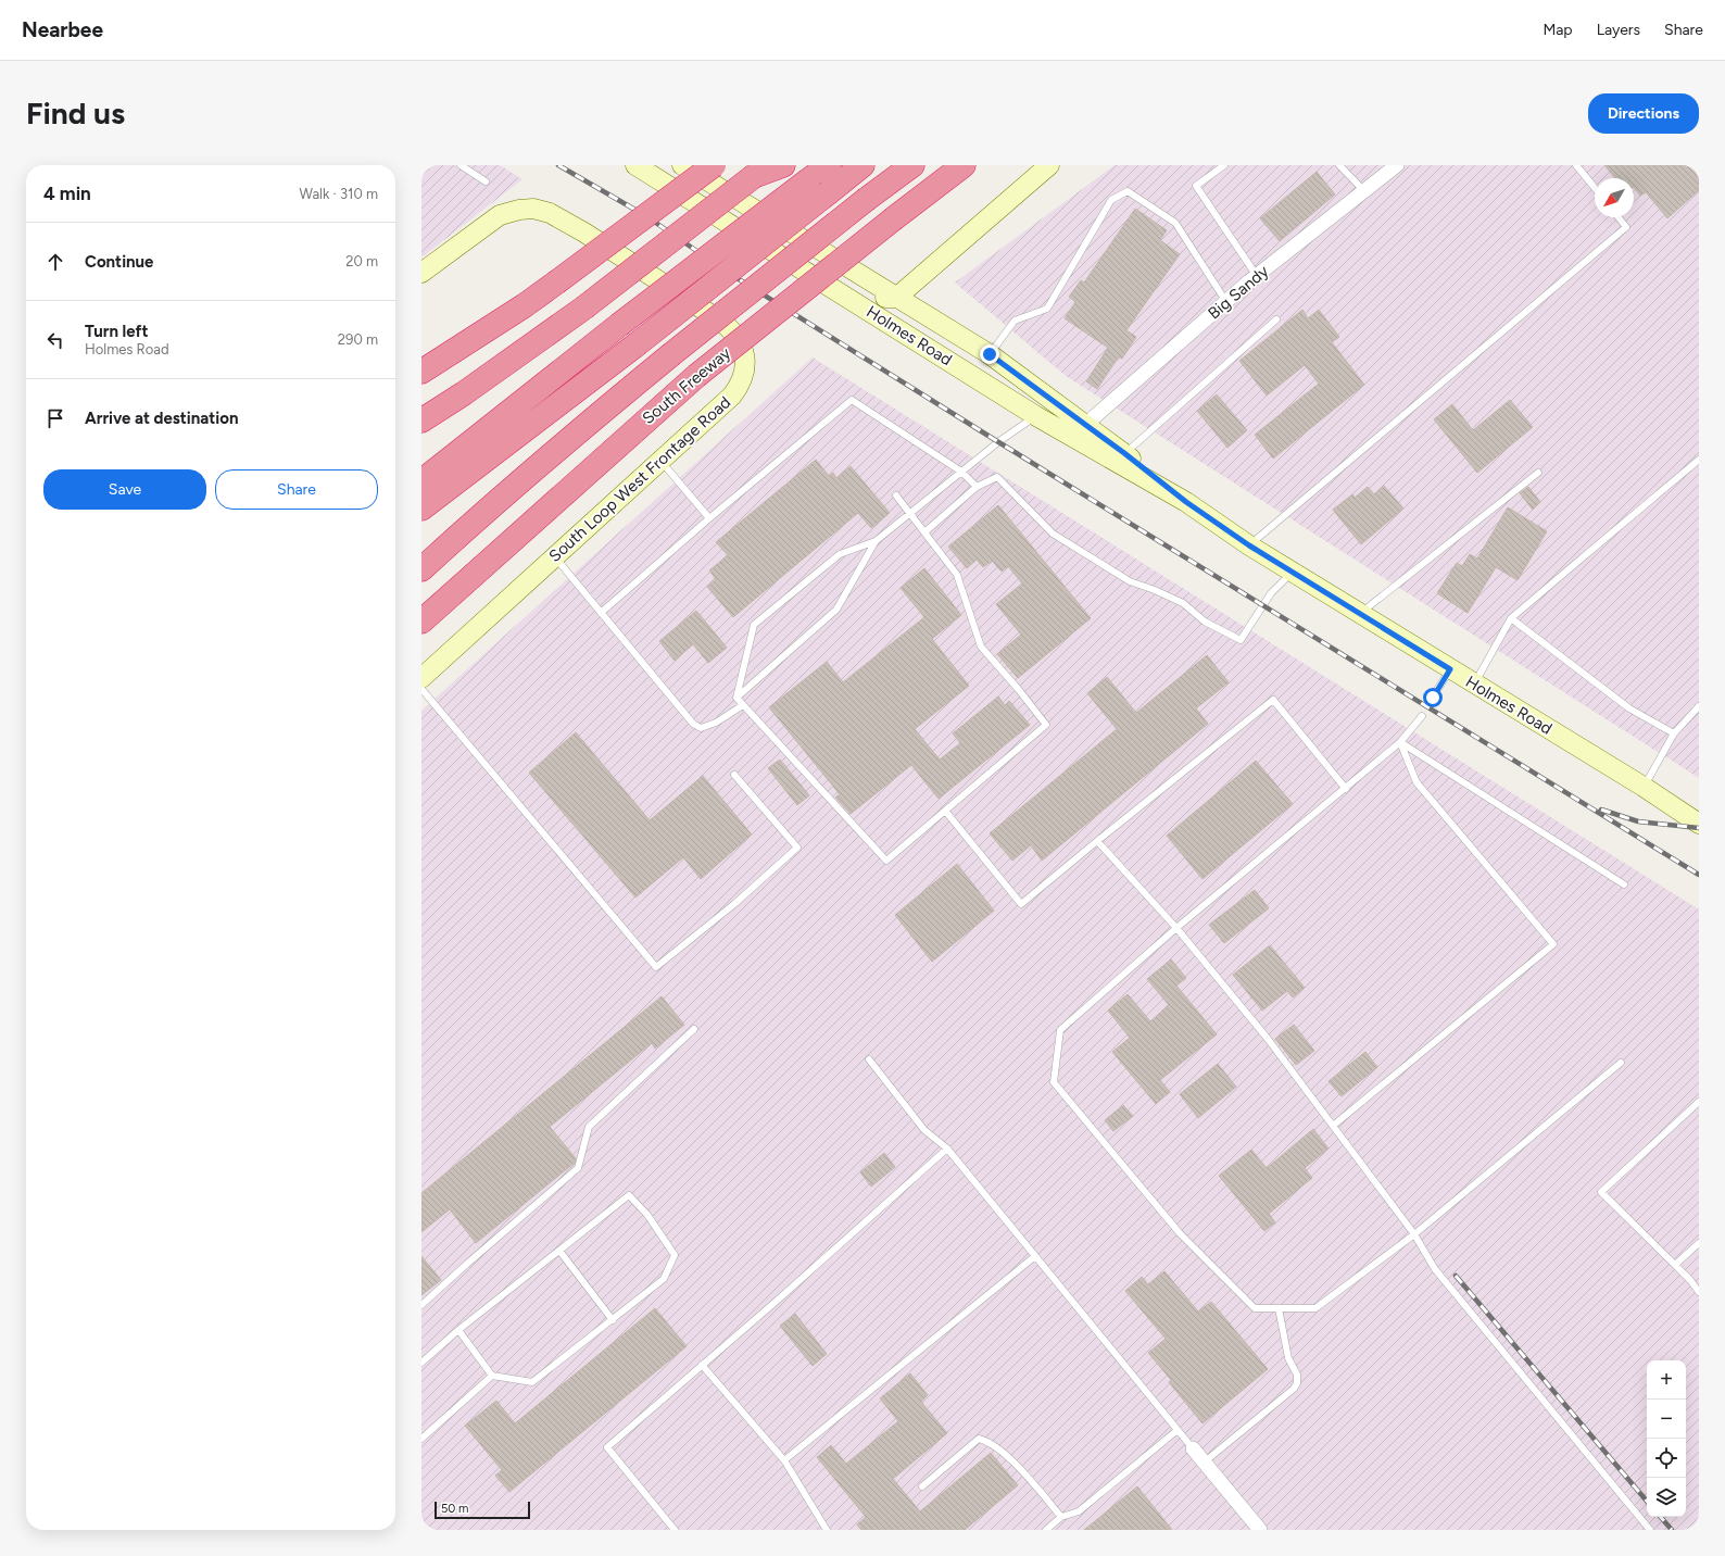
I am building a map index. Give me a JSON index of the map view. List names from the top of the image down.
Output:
{
  "streets": {
    "highway": ["South Freeway"],
    "main road": ["Holmes Road", "South Loop West Frontage Road"],
    "street": ["Big Sandy"]
  },
  "crossings": [
    ["Big Sandy", "Holmes Road"]
  ],
  "scale_bar": "50 m",
  "north": "bottom left",
  "page": {
    "header": "Nearbee",
    "nav": ["Map", "Layers", "Share"],
    "buttons": [
      "Directions",
      ["Save", "Share"]
    ],
    "title": "Find us",
    "heading": ["4 min", "Walk · 310 m"],
    "list": [
      ["Continue", "20 m"],
      ["Turn left", "Holmes Road", "290 m"],
      "Arrive at destination"
    ],
    "map_buttons": ["+", "−"],
    "scale": "50 m"
  }
}
